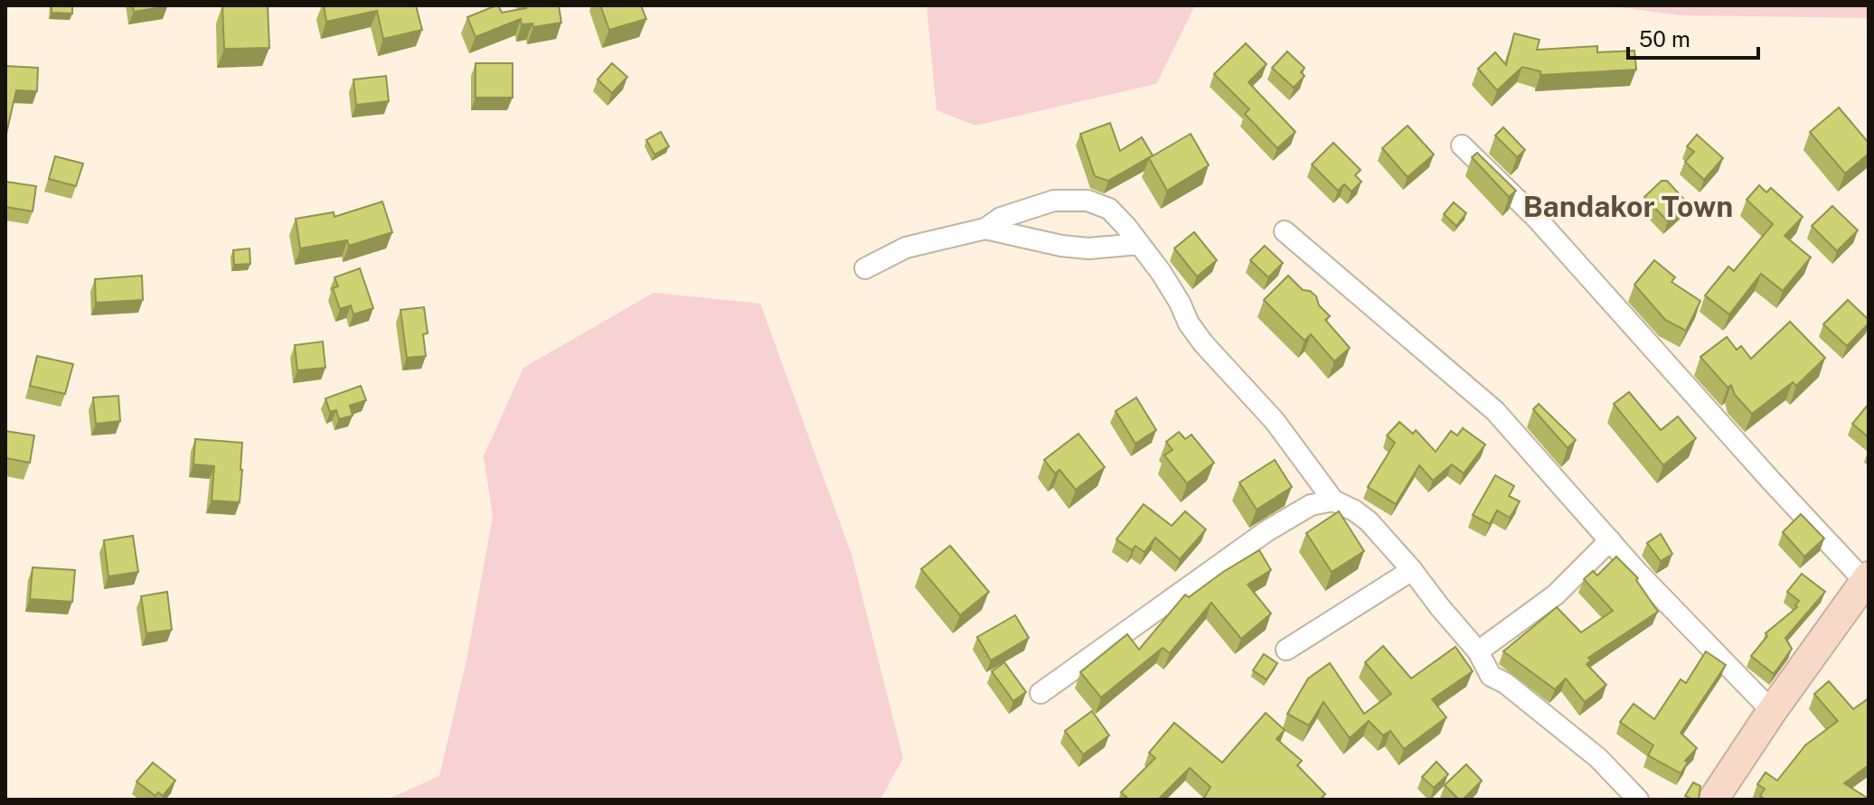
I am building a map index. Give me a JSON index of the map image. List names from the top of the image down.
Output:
{
  "districts": ["Bandakor Town"],
  "scale_bar": "50 m"
}
